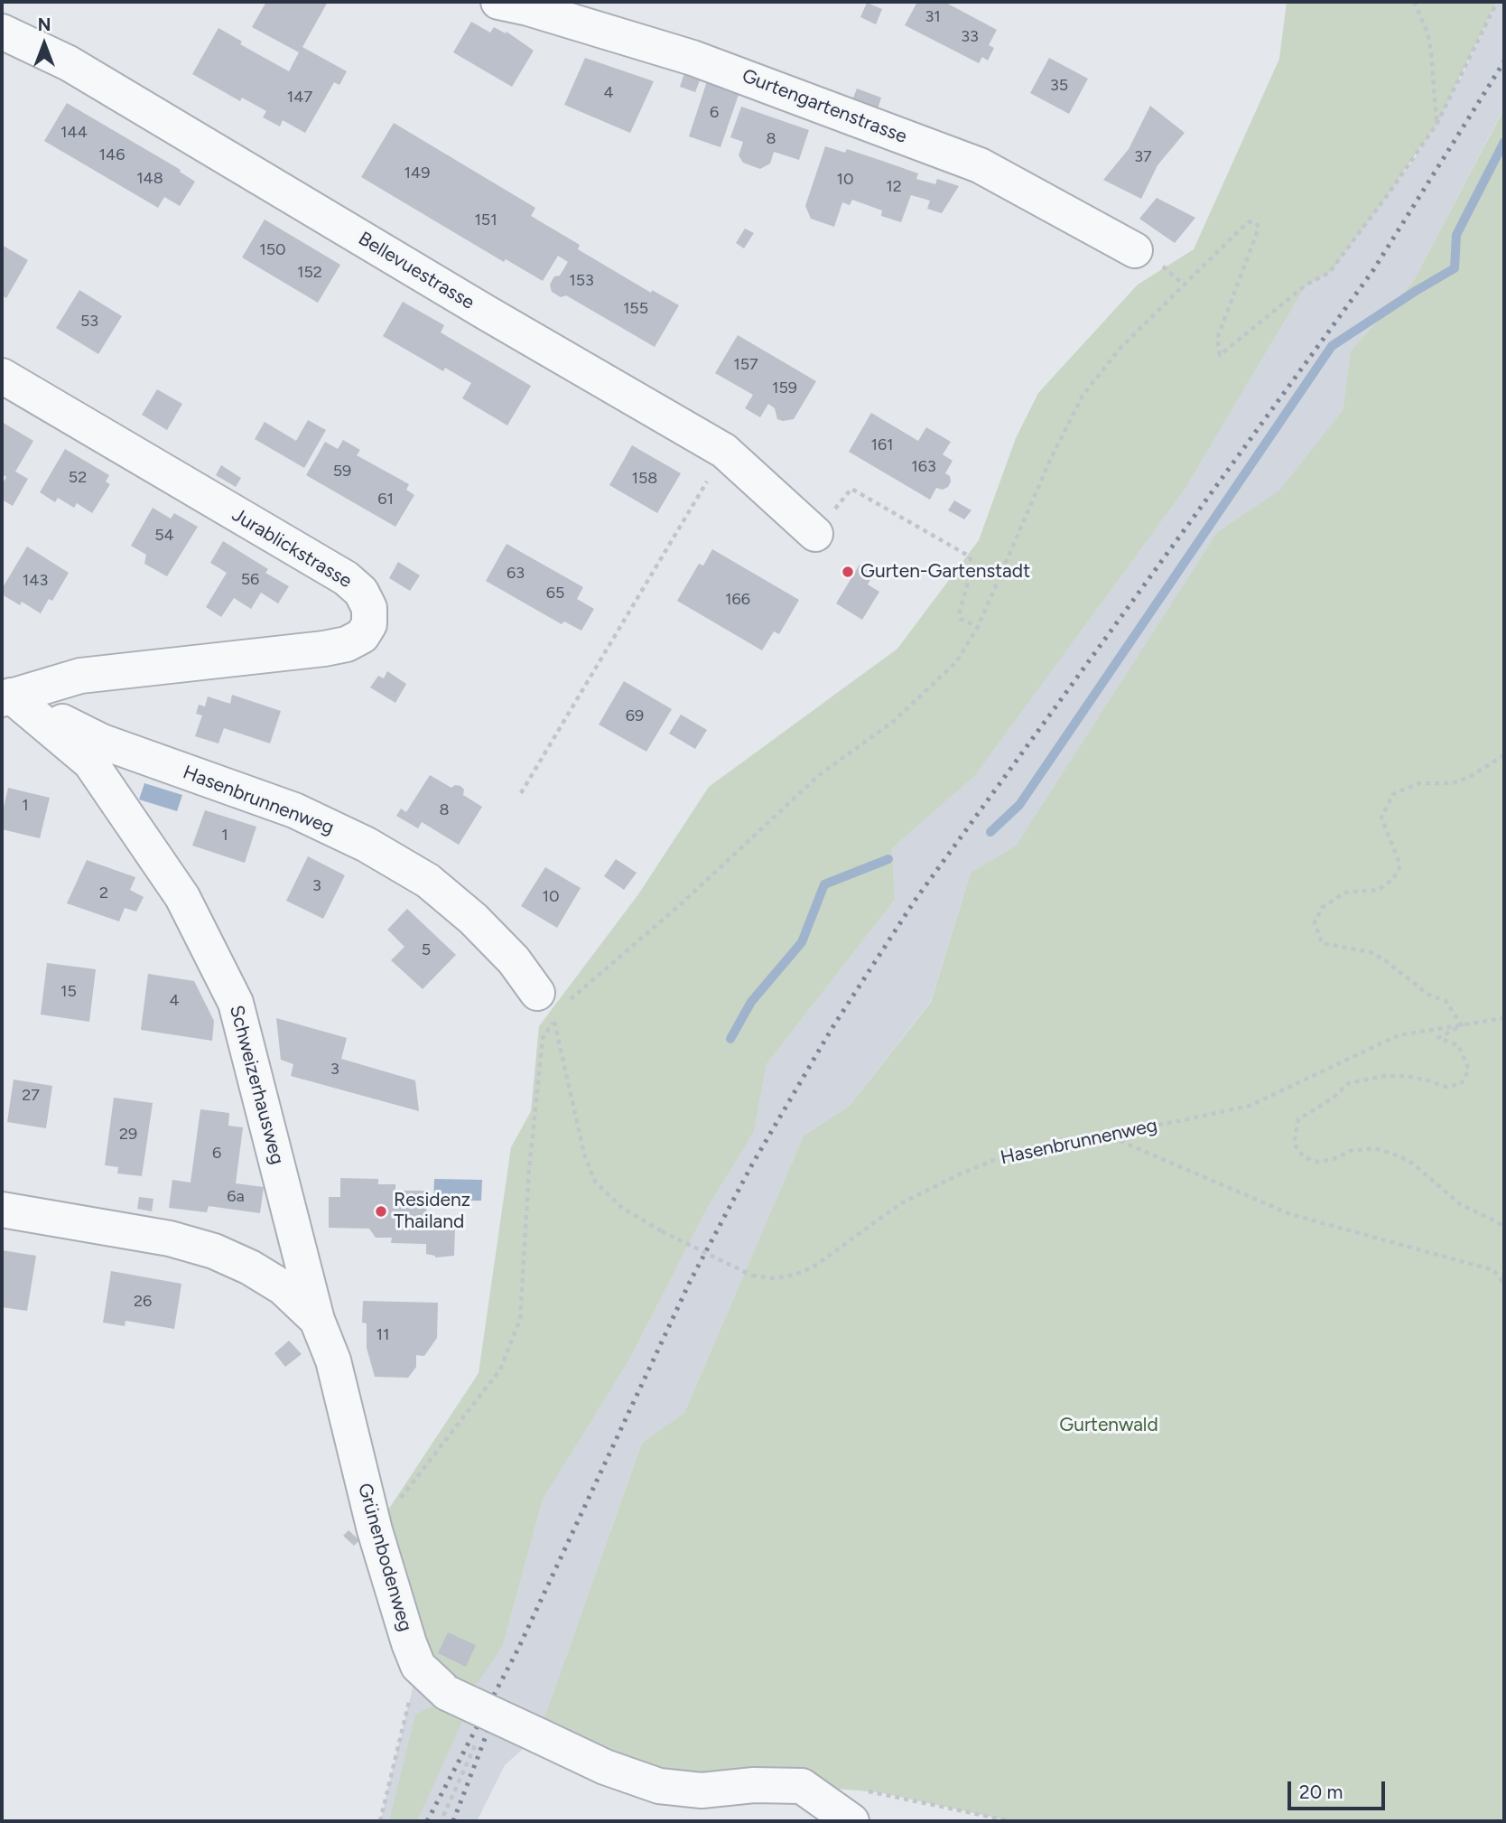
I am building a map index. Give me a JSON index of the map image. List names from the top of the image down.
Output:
{
  "streets": {
    "street": [
      "Gurtengartenstrasse",
      "Bellevuestrasse",
      "Jurablickstrasse",
      "Hasenbrunnenweg",
      "Schweizerhausweg",
      "Grünenbodenweg"
    ]
  },
  "crossings": [
    ["Jurablickstrasse", "Hasenbrunnenweg"],
    ["Jurablickstrasse", "Schweizerhausweg"],
    ["Hasenbrunnenweg", "Schweizerhausweg"],
    ["Schweizerhausweg", "Grünenbodenweg"]
  ],
  "parks": ["Gurtenwald"],
  "places": ["Gurten-Gartenstadt", "Residenz Thailand"],
  "house_numbers": [
    "31",
    "33",
    "35",
    "4",
    "147",
    "6",
    "144",
    "8",
    "146",
    "37",
    "149",
    "148",
    "10",
    "12",
    "151",
    "150",
    "152",
    "153",
    "155",
    "53",
    "157",
    "159",
    "161",
    "163",
    "59",
    "52",
    "158",
    "61",
    "54",
    "63",
    "56",
    "143",
    "65",
    "166",
    "69",
    "1",
    "8",
    "1",
    "3",
    "2",
    "10",
    "5",
    "15",
    "4",
    "3",
    "27",
    "29",
    "6",
    "6a",
    "26",
    "11"
  ],
  "scale_bar": "20 m",
  "north": "top"
}
